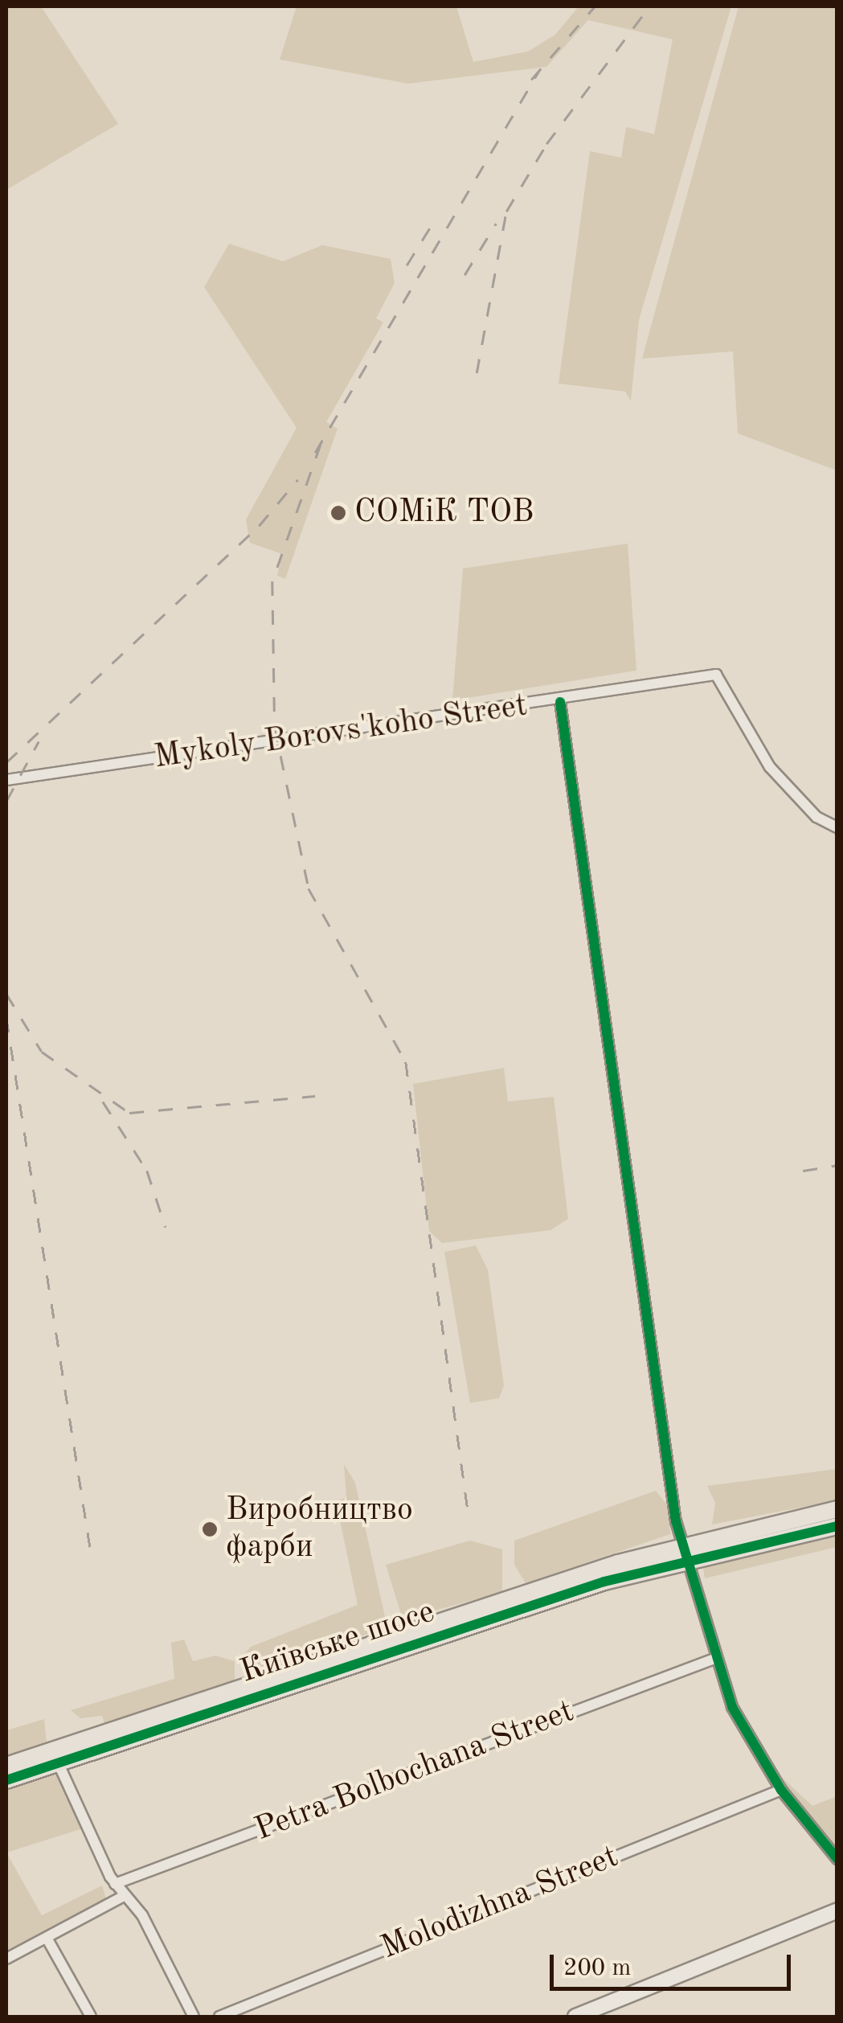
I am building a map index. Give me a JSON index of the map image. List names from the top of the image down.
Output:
{
  "streets": {
    "main road": ["Київське шосе"],
    "street": ["Mykoly Borovs'koho Street", "Petra Bolbochana Street", "Molodizhna Street"]
  },
  "places": ["СОМіК ТОВ", "Виробництво фарби"],
  "scale_bar": "200 m"
}
